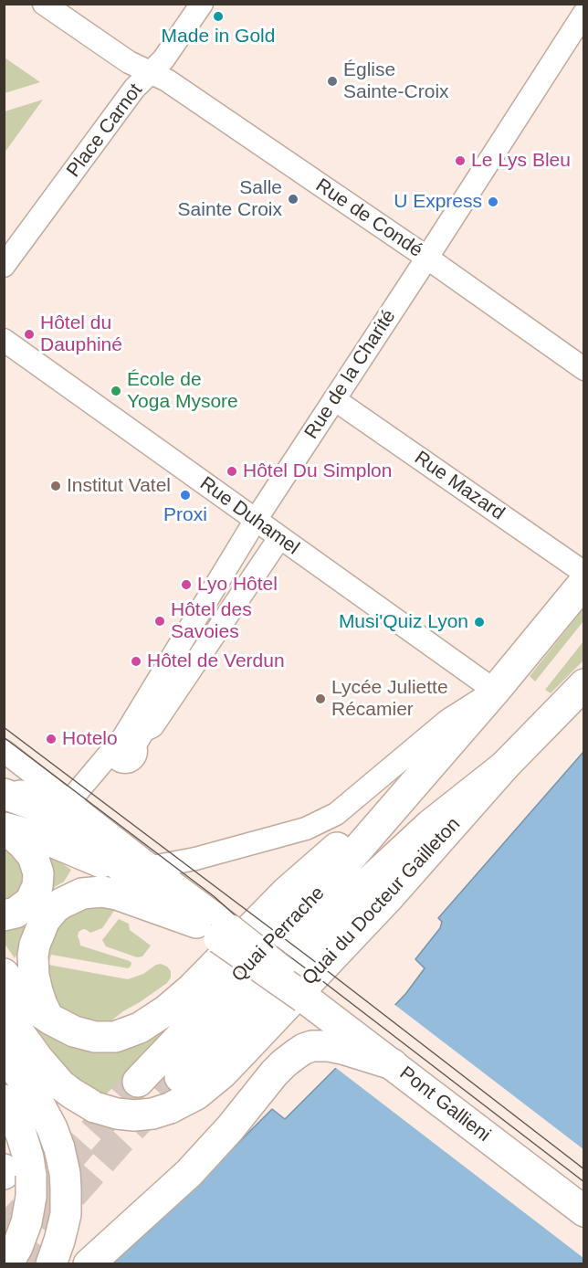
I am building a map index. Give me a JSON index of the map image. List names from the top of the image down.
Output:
{
  "streets": {
    "main road": ["Quai du Docteur Gailleton", "Quai Perrache", "Pont Gallieni"],
    "street": [
      "Place Carnot",
      "Rue de Condé",
      "Rue de la Charité",
      "Rue Mazard",
      "Rue Duhamel"
    ]
  },
  "crossings": [
    ["Place Carnot", "Rue de Condé"],
    ["Rue de Condé", "Rue de la Charité"],
    ["Rue de la Charité", "Rue Mazard"],
    ["Rue de la Charité", "Rue Duhamel"]
  ],
  "places": [
    "Made in Gold",
    "Église Sainte-Croix",
    "Le Lys Bleu",
    "Salle Sainte Croix",
    "U Express",
    "Hôtel du Dauphiné",
    "École de Yoga Mysore",
    "Hôtel Du Simplon",
    "Institut Vatel",
    "Proxi",
    "Lyo Hôtel",
    "Hôtel des Savoies",
    "Musi'Quiz Lyon",
    "Hôtel de Verdun",
    "Lycée Juliette Récamier",
    "Hotelo"
  ]
}
